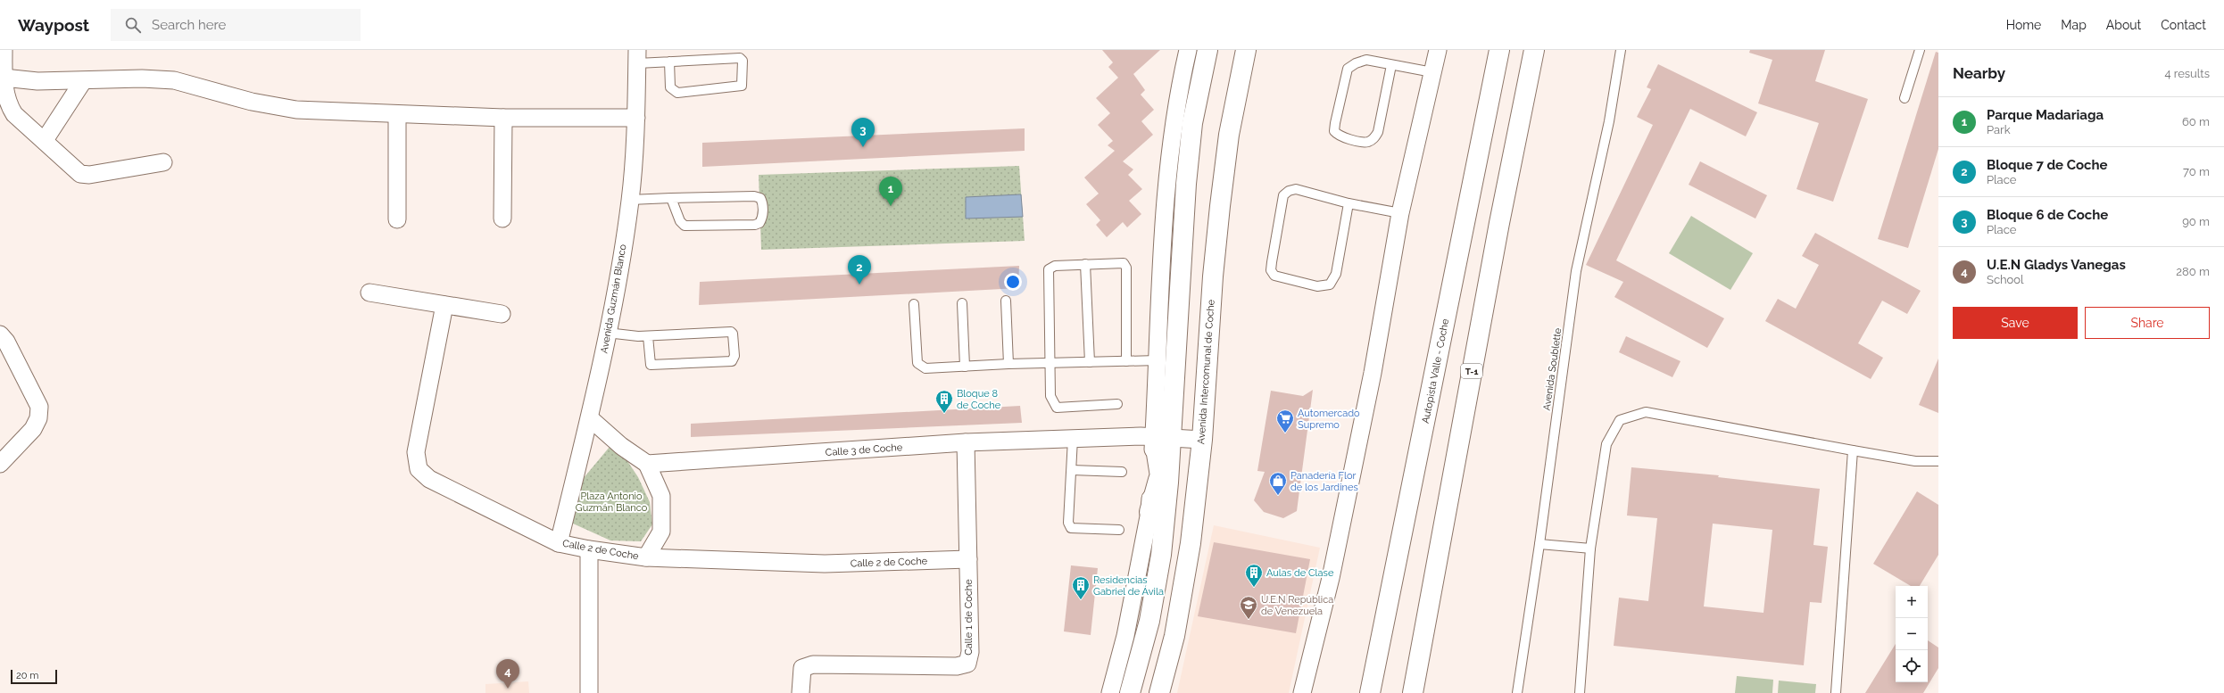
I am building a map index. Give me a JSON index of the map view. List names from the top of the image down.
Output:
{
  "streets": {
    "main road": ["Autopista Valle - Coche", "T-1", "Avenida Intercomunal de Coche"],
    "street": [
      "Avenida Guzmán Blanco",
      "Calle 3 de Coche",
      "Calle 2 de Coche",
      "Calle 1 de Coche"
    ],
    "lane": ["Avenida Soublette"]
  },
  "crossings": [
    ["Avenida Guzmán Blanco", "Calle 2 de Coche"],
    ["Avenida Intercomunal de Coche", "Calle 3 de Coche"],
    ["Calle 3 de Coche", "Calle 1 de Coche"],
    ["Calle 2 de Coche", "Calle 1 de Coche"]
  ],
  "parks": ["Plaza Antonio Guzmán Blanco"],
  "places": {
    "building": ["Bloque 8 de Coche", "Aulas de Clase", "Residencias Gabriel de Ávila"],
    "supermarket": ["Automercado Supremo"],
    "shop": ["Panadería Flor de los Jardines"],
    "school or university": ["U.E.N República de Venezuela"]
  },
  "scale_bar": "20 m",
  "page": {
    "header": "Waypost",
    "search": "Search here",
    "nav": [
      "Home",
      "Map",
      "About",
      "Contact"
    ],
    "heading": ["Nearby", "4 results"],
    "list": [
      {
        "mark": "1",
        "name": "Parque Madariaga",
        "note": "Park",
        "value": "60 m"
      },
      {
        "mark": "2",
        "name": "Bloque 7 de Coche",
        "note": "Place",
        "value": "70 m"
      },
      {
        "mark": "3",
        "name": "Bloque 6 de Coche",
        "note": "Place",
        "value": "90 m"
      },
      {
        "mark": "4",
        "name": "U.E.N Gladys Vanegas",
        "note": "School",
        "value": "280 m"
      }
    ],
    "pins": [
      "3",
      "1",
      "2",
      "4"
    ],
    "buttons": ["Save", "Share"],
    "map_buttons": ["+", "−"],
    "scale": "20 m"
  }
}
